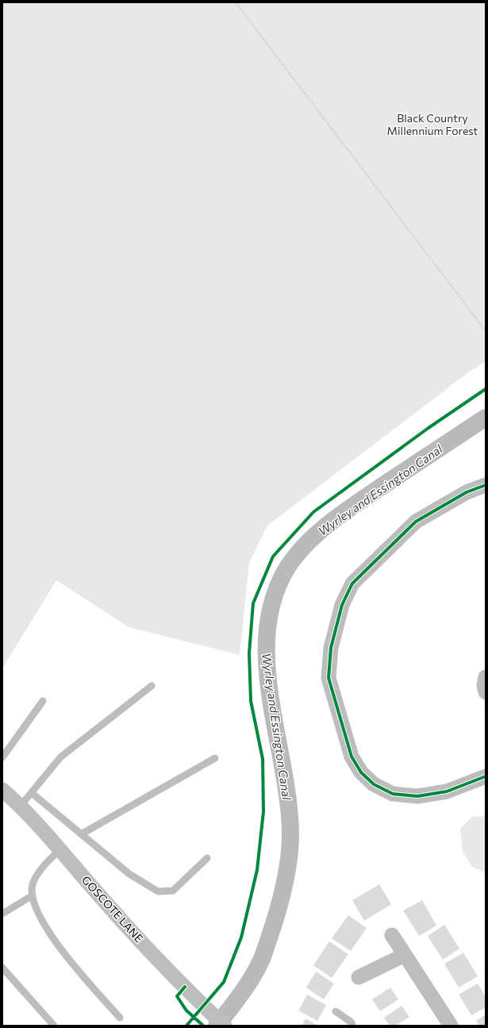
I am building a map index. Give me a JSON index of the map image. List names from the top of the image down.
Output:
{
  "streets": {
    "street": ["GOSCOTE LANE"]
  },
  "water": ["Wyrley and Essington Canal"],
  "parks": ["Black Country Millennium Forest"]
}
